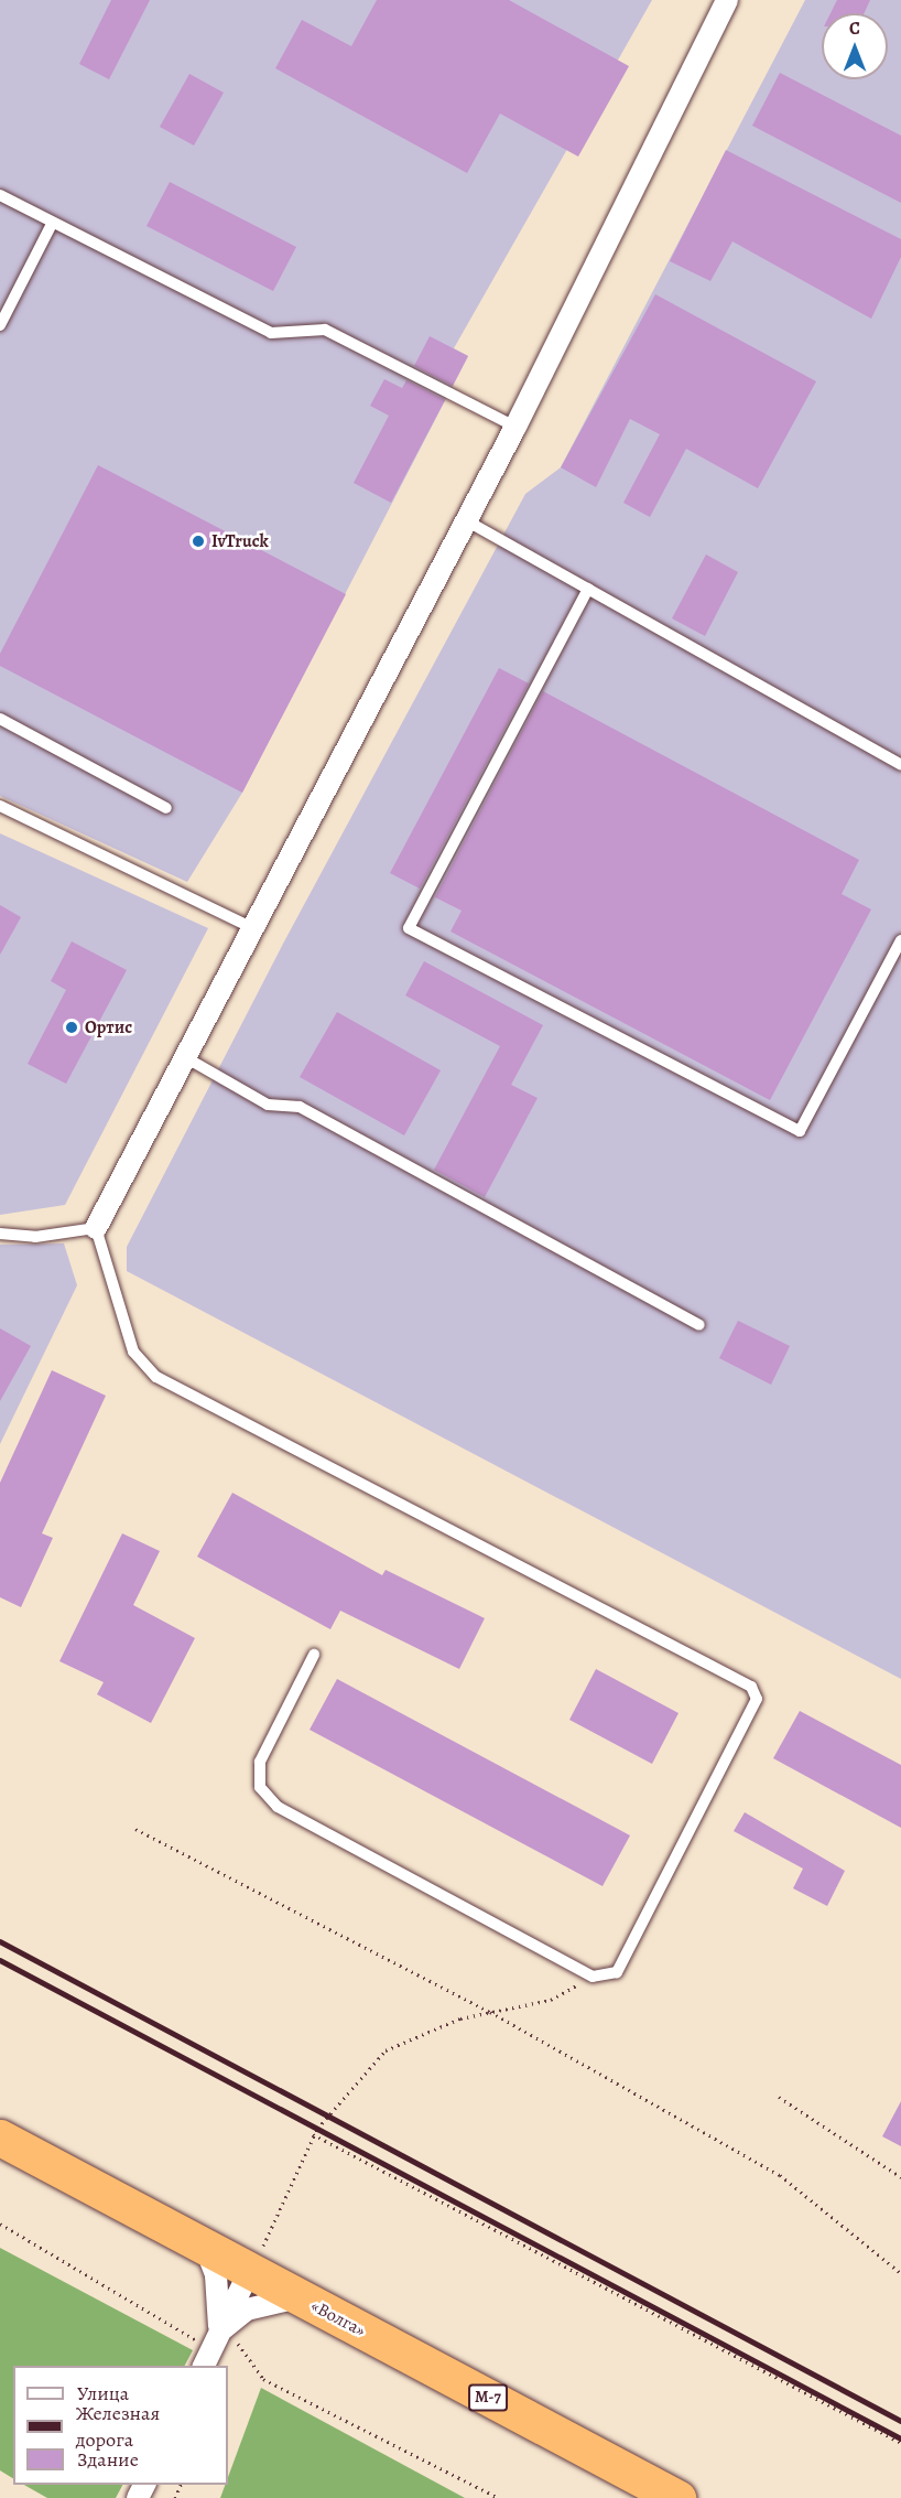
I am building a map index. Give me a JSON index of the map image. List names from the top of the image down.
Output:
{
  "streets": {
    "highway": ["«Волга»", "М-7"]
  },
  "places": ["IvTruck", "Ортис"],
  "legend": ["Улица", "Железная дорога", "Здание"],
  "north": "top"
}
